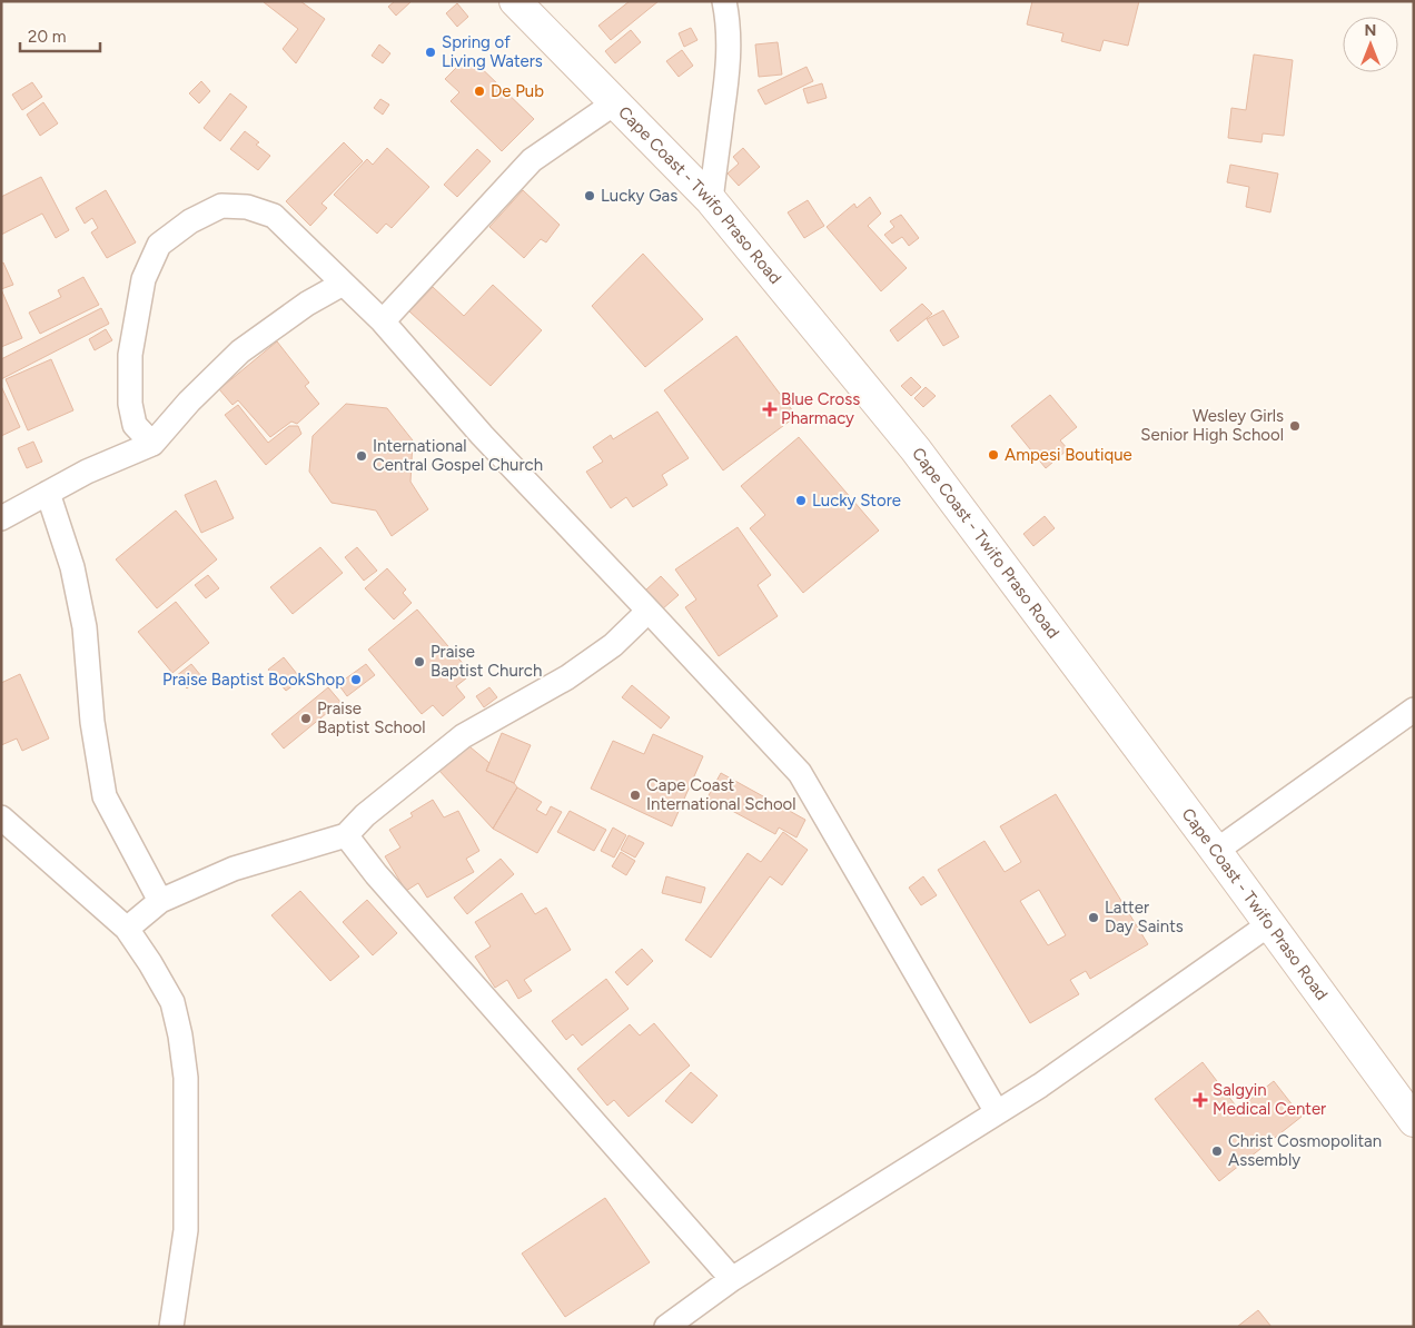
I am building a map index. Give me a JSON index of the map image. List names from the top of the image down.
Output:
{
  "streets": {
    "main road": ["Cape Coast - Twifo Praso Road"]
  },
  "places": {
    "other": [
      "Spring of Living Waters",
      "De Pub",
      "Lucky Gas",
      "Wesley Girls Senior High School",
      "Ampesi Boutique",
      "International Central Gospel Church",
      "Lucky Store",
      "Praise Baptist Church",
      "Praise Baptist BookShop",
      "Praise Baptist School",
      "Cape Coast International School",
      "Latter Day Saints",
      "Christ Cosmopolitan Assembly"
    ],
    "health": ["Blue Cross Pharmacy", "Salgyin Medical Center"]
  },
  "scale_bar": "20 m",
  "north": "top"
}
